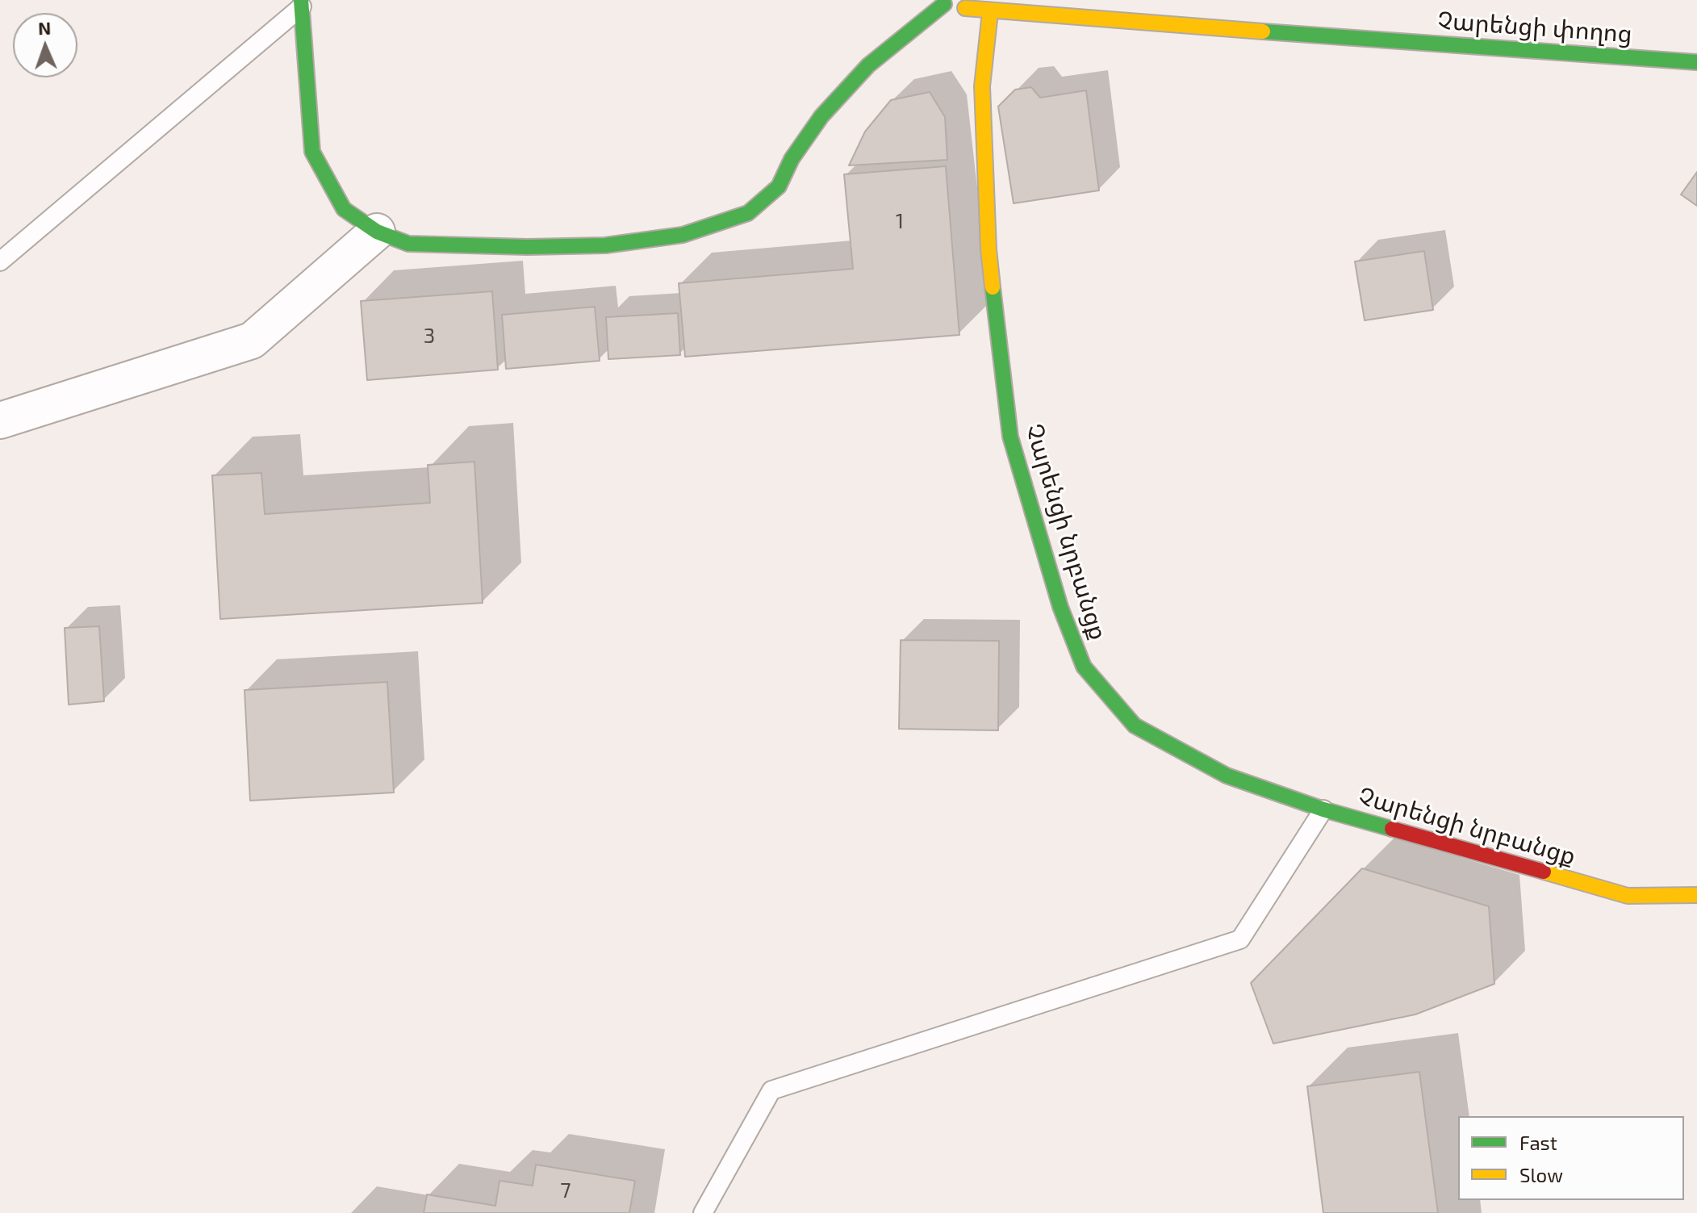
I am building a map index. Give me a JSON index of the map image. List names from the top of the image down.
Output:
{
  "streets": {
    "main road": ["Չարենցի փողոց", "Չարենցի նրբանցք"]
  },
  "crossings": [
    ["Չարենցի փողոց", "Չարենցի նրբանցք"]
  ],
  "house_numbers": ["1", "3", "7"],
  "legend": ["Fast", "Slow"],
  "north": "top"
}
